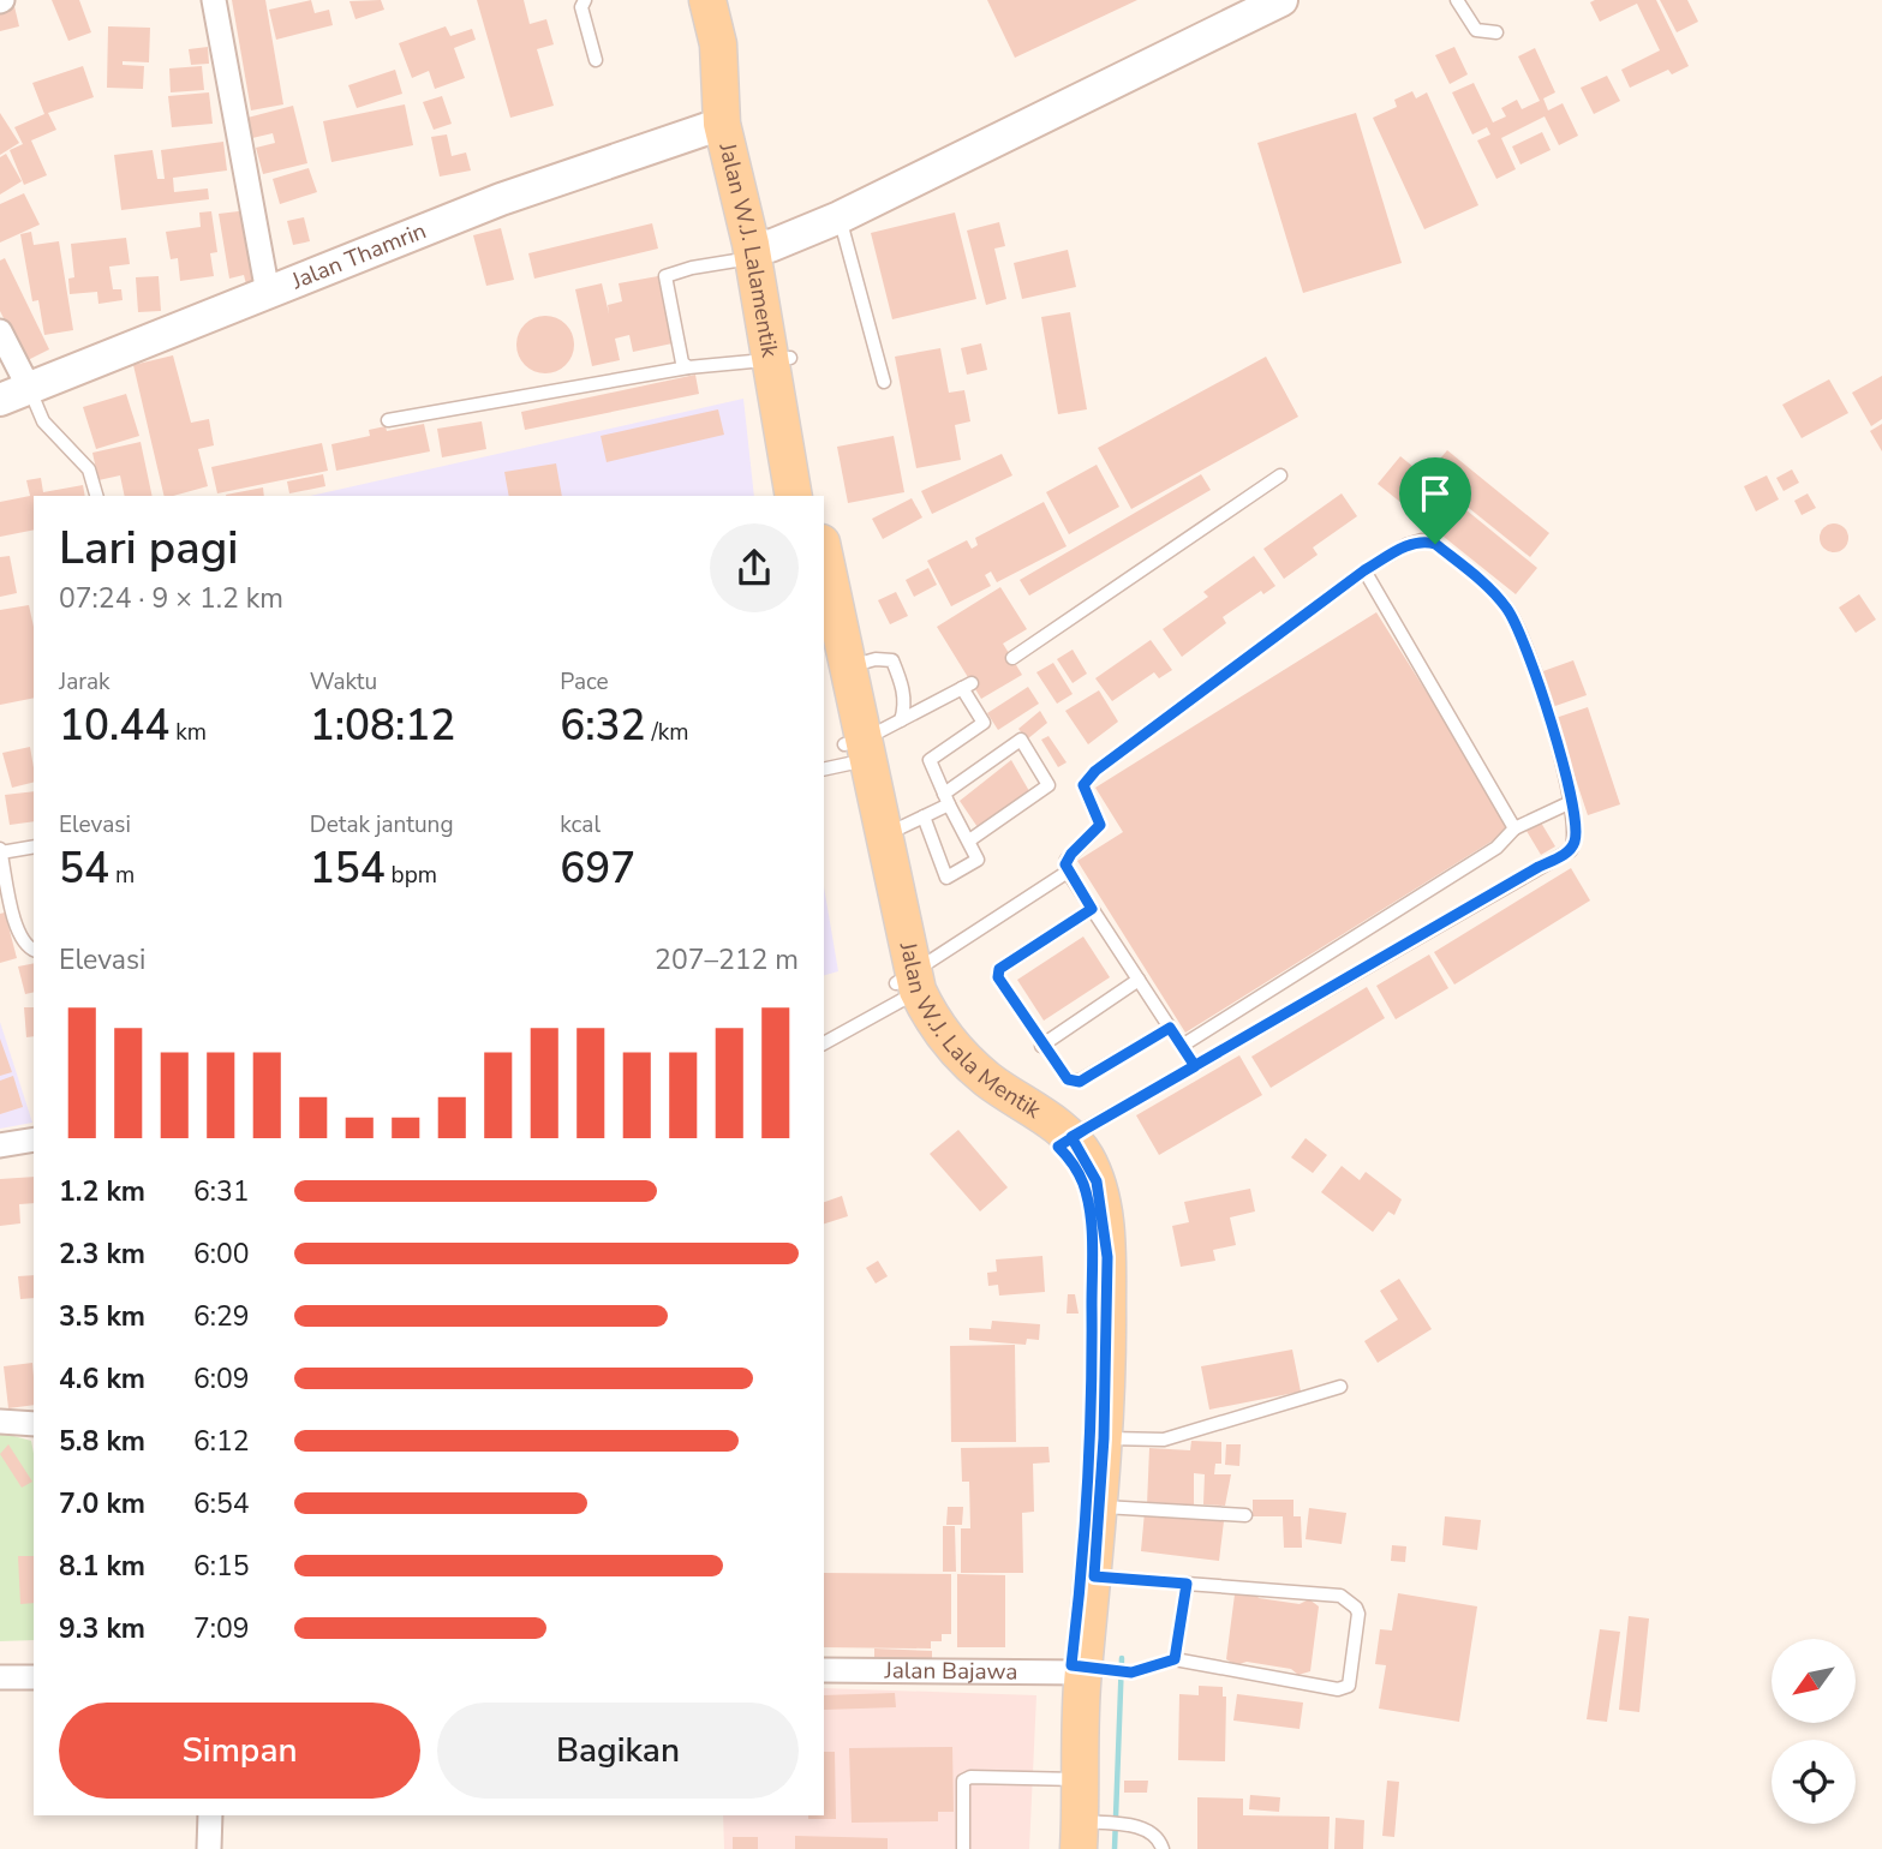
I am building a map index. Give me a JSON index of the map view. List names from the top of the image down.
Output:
{
  "streets": {
    "main road": ["Jalan W.J. Lalamentik", "Jalan Thamrin", "Jalan W.J. Lala Mentik"],
    "street": ["Jalan Bajawa"]
  },
  "crossings": [
    ["Jalan W.J. Lalamentik", "Jalan Thamrin"]
  ],
  "north": "bottom left",
  "page": {
    "heading": ["Lari pagi", "07:24 · 9 × 1.2 km"],
    "stats": [
      ["Jarak", "10.44 km"],
      ["Waktu", "1:08:12"],
      ["Pace", "6:32 /km"],
      ["Elevasi", "54 m"],
      ["Detak jantung", "154 bpm"],
      ["kcal", "697"]
    ],
    "chart": ["Elevasi", "207–212 m"],
    "list": [
      {
        "name": "1.2 km",
        "note": "6:31"
      },
      {
        "name": "2.3 km",
        "note": "6:00"
      },
      {
        "name": "3.5 km",
        "note": "6:29"
      },
      {
        "name": "4.6 km",
        "note": "6:09"
      },
      {
        "name": "5.8 km",
        "note": "6:12"
      },
      {
        "name": "7.0 km",
        "note": "6:54"
      },
      {
        "name": "8.1 km",
        "note": "6:15"
      },
      {
        "name": "9.3 km",
        "note": "7:09"
      }
    ],
    "buttons": ["Simpan", "Bagikan"]
  }
}
